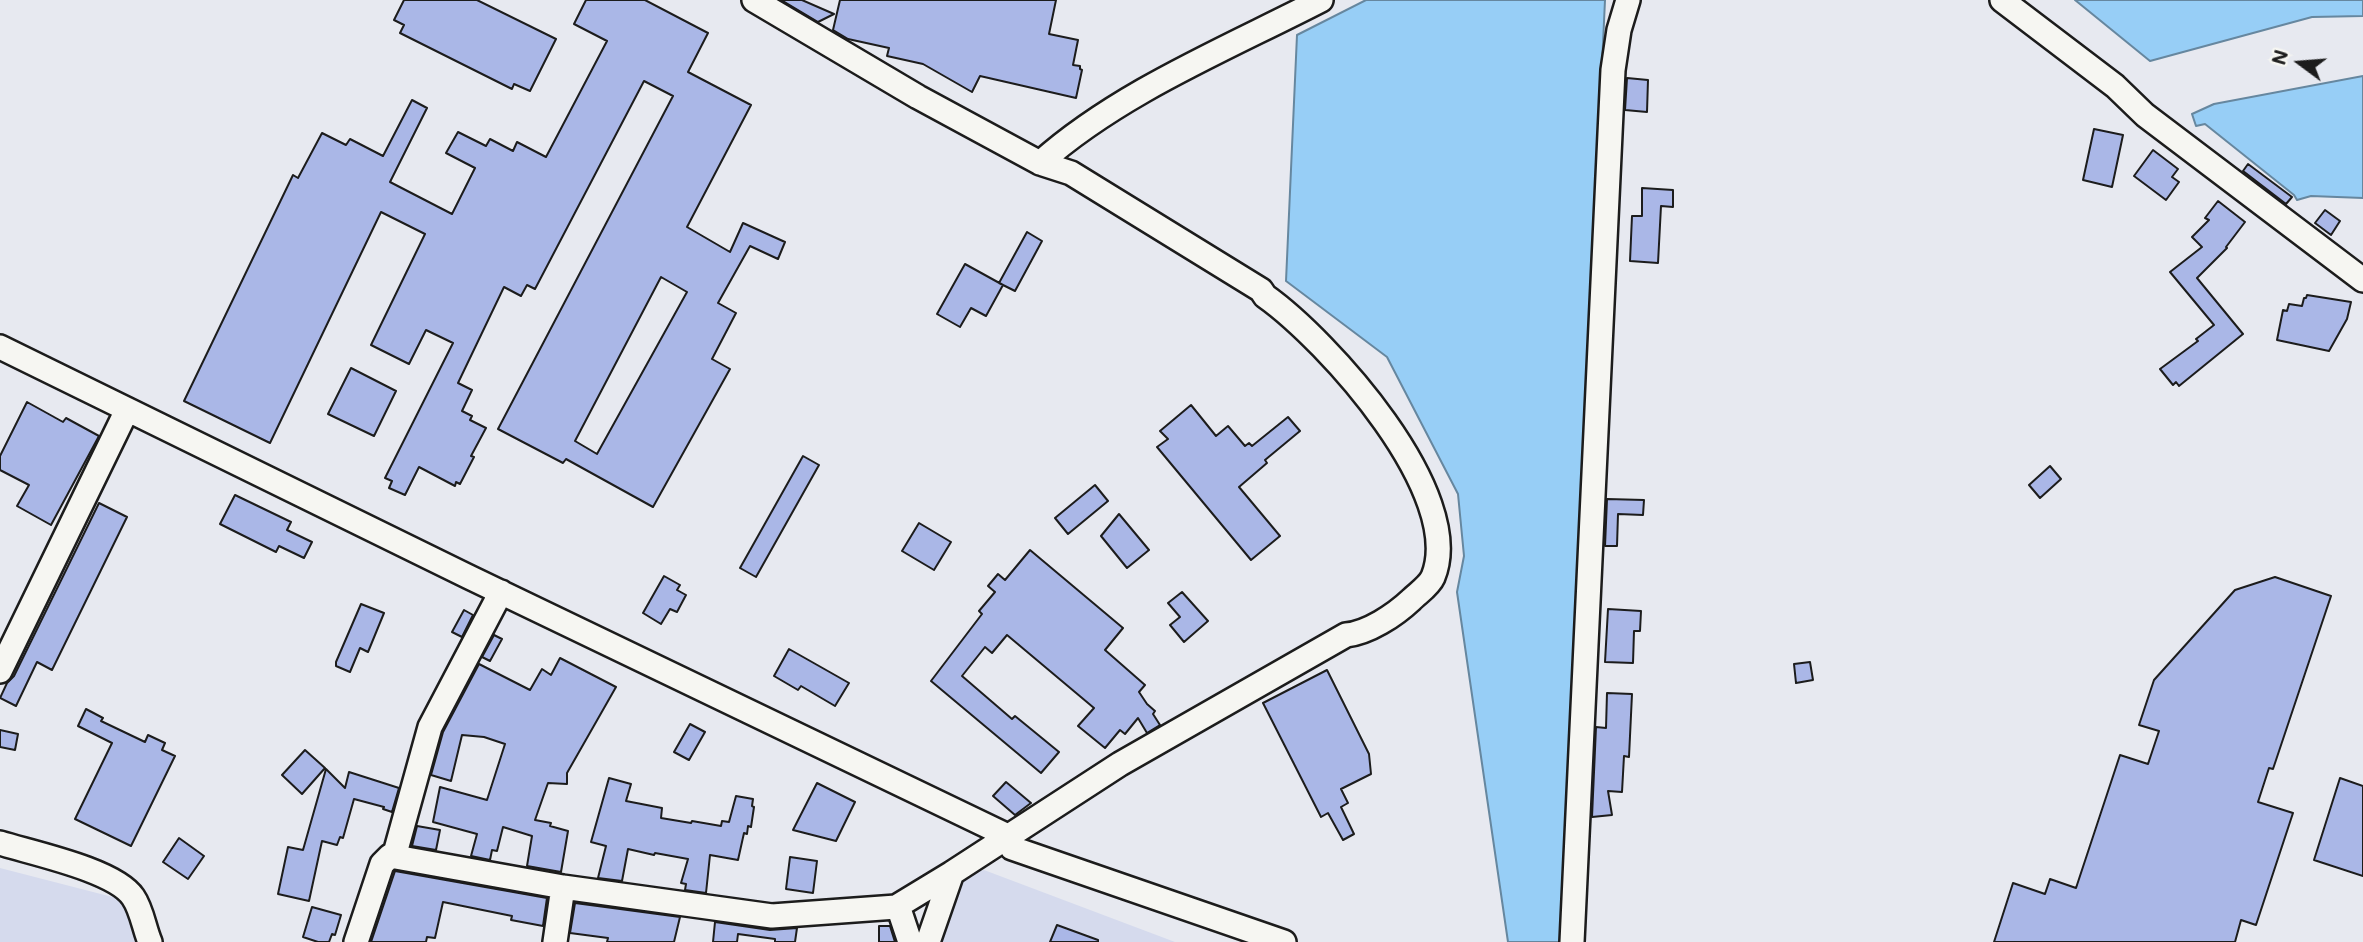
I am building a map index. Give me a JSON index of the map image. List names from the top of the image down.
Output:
{
  "north": "left"
}
